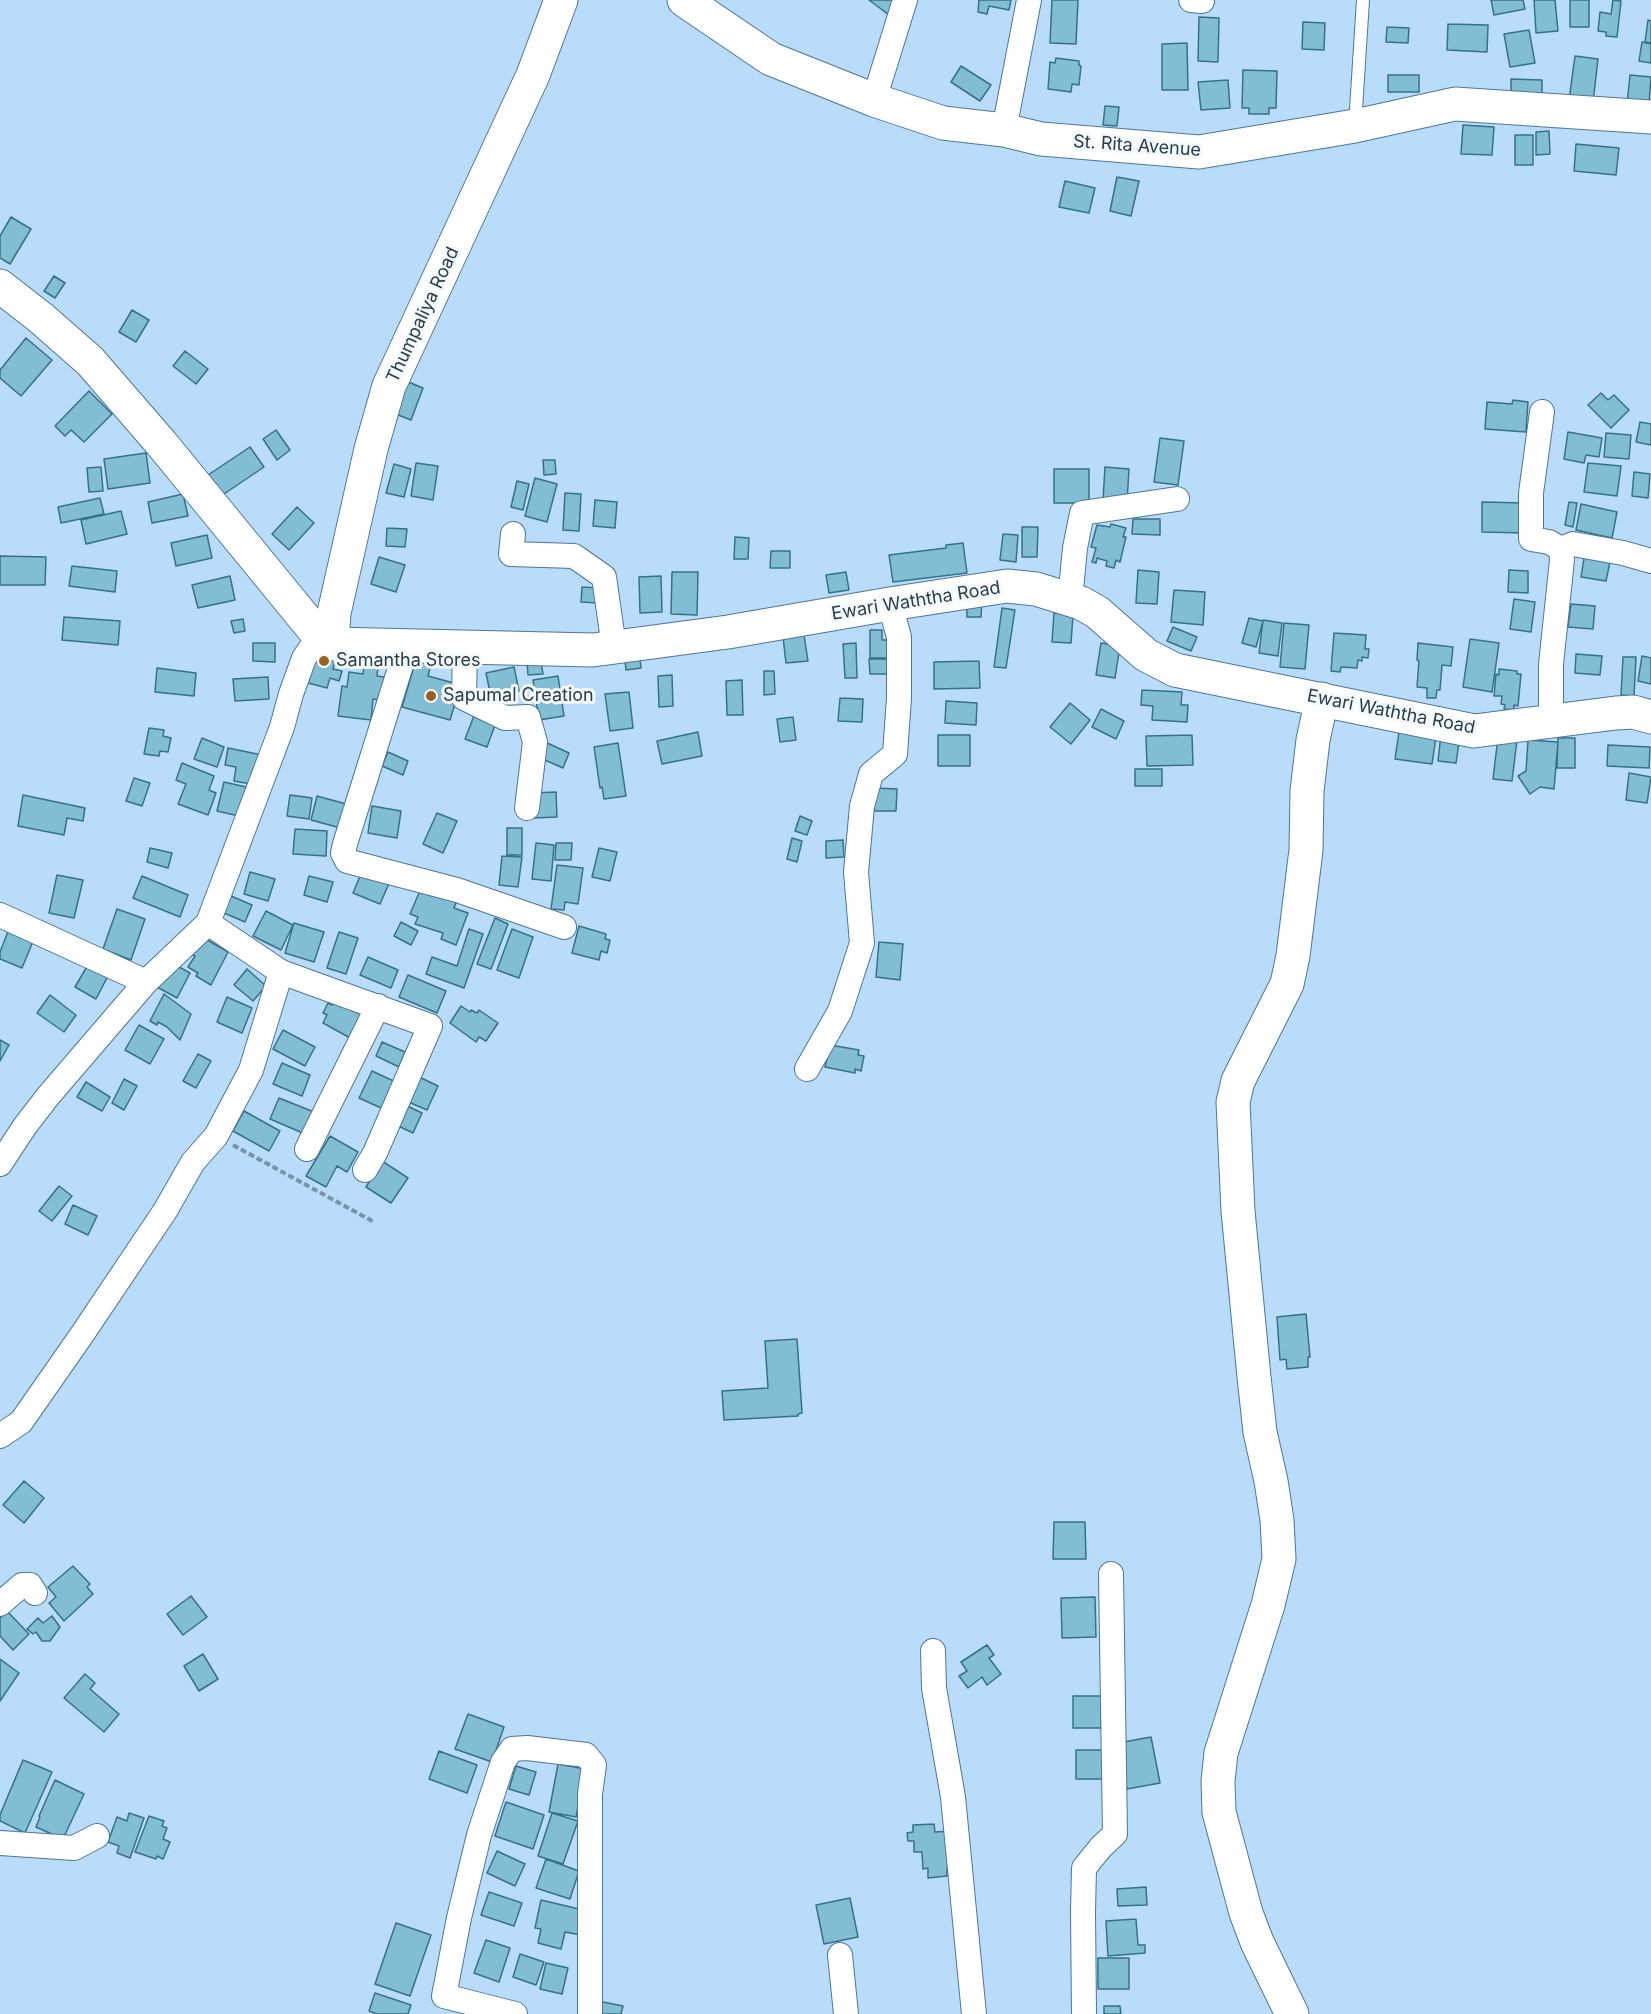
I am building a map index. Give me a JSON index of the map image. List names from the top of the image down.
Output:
{
  "streets": {
    "street": ["St. Rita Avenue", "Thumpaliya Road", "Ewari Waththa Road"]
  },
  "crossings": [
    ["Thumpaliya Road", "Ewari Waththa Road"]
  ],
  "places": ["Samantha Stores", "Sapumal Creation"]
}
